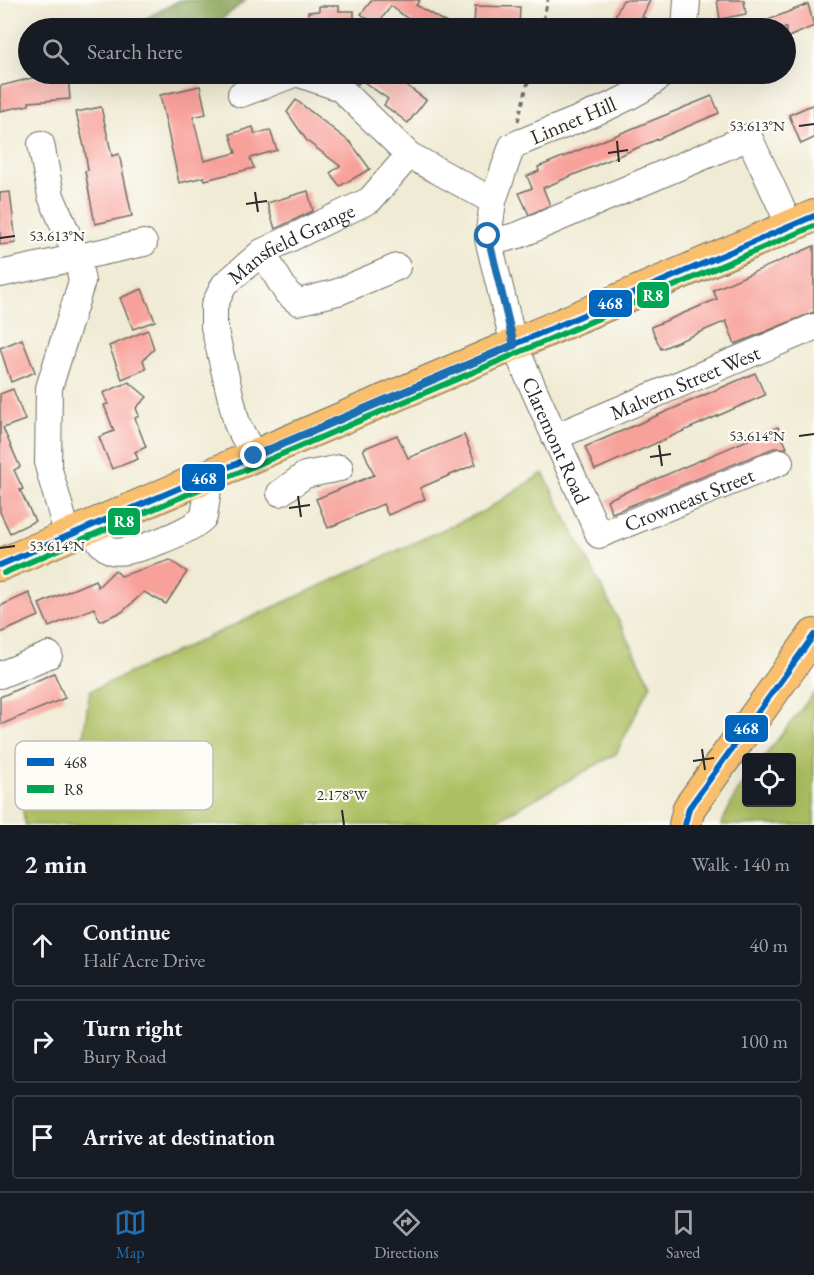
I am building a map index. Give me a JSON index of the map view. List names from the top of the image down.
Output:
{
  "streets": {
    "street": [
      "Linnet Hill",
      "Mansfield Grange",
      "Malvern Street West",
      "Claremont Road",
      "Crowneast Street"
    ]
  },
  "crossings": [
    ["Malvern Street West", "Claremont Road"],
    ["Claremont Road", "Crowneast Street"]
  ],
  "lines": ["transit line 468", "transit line R8"],
  "legend": ["468", "R8"],
  "page": {
    "search": "Search here",
    "heading": ["2 min", "Walk · 140 m"],
    "list": [
      ["Continue", "Half Acre Drive", "40 m"],
      ["Turn right", "Bury Road", "100 m"],
      "Arrive at destination"
    ],
    "nav": ["Map", "Directions", "Saved"]
  },
  "coordinates": ["53.613°N", "53.614°N", "2.178°W"]
}
